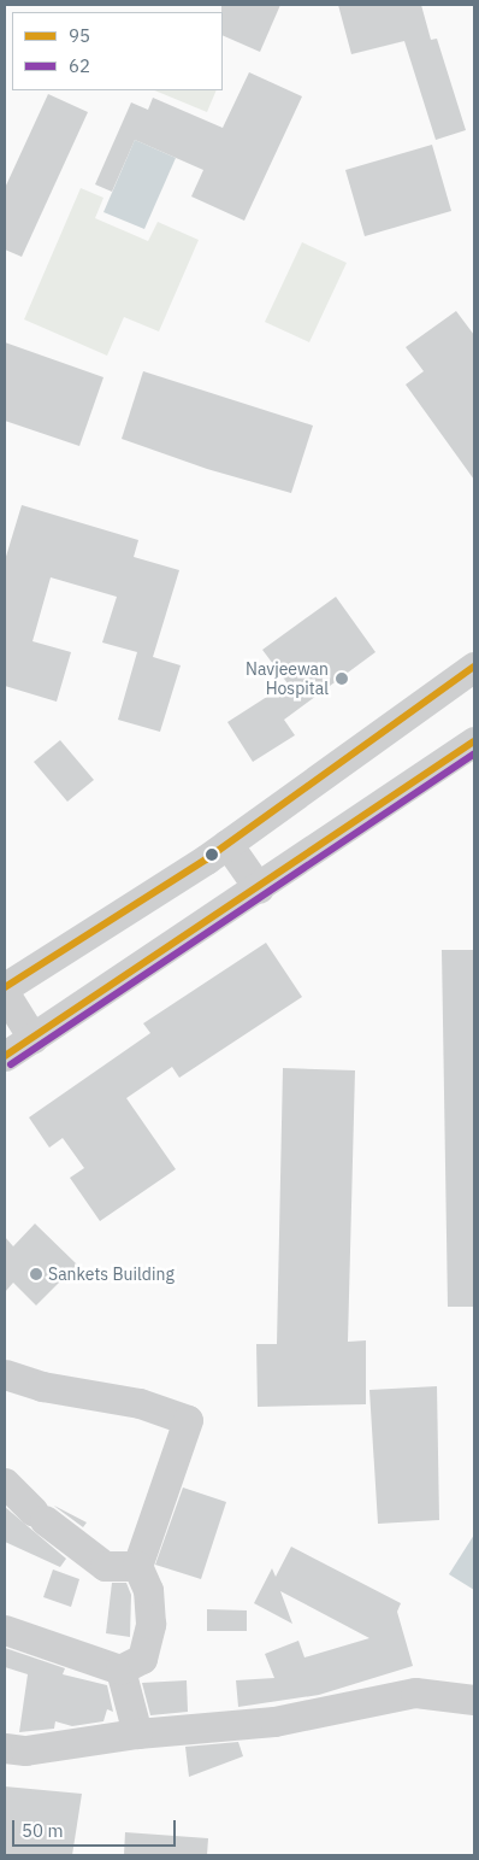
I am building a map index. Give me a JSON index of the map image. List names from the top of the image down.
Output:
{
  "places": ["Navjeewan Hospital", "Sankets Building"],
  "lines": ["transit line 95", "transit line 62"],
  "legend": ["95", "62"],
  "scale_bar": "50 m"
}
